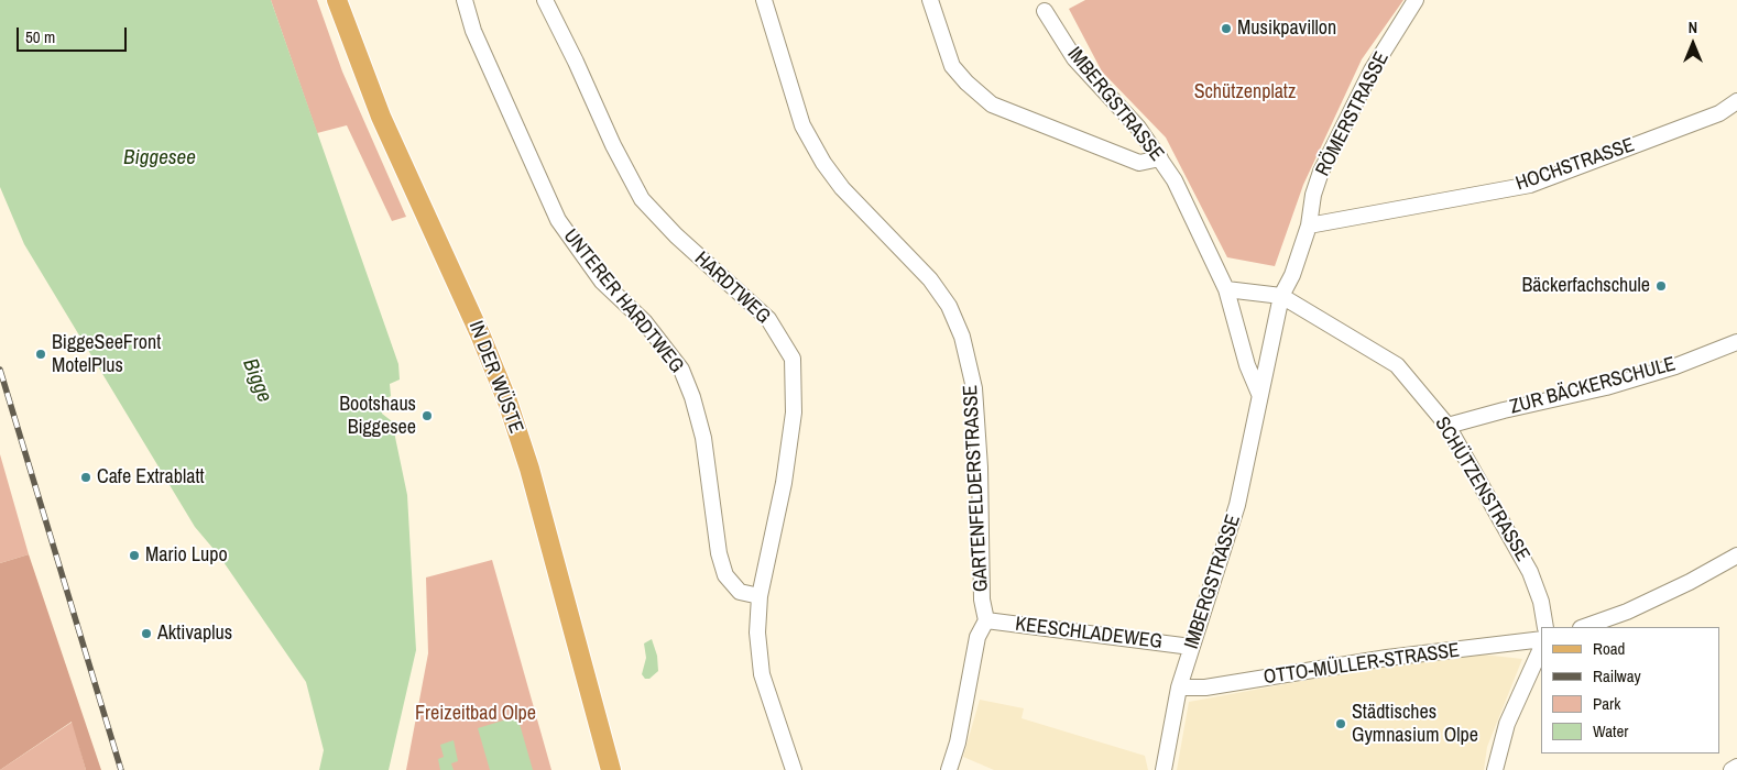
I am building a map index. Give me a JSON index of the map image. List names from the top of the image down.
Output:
{
  "streets": {
    "main road": ["IN DER WÜSTE"],
    "street": [
      "IMBERGSTRASSE",
      "RÖMERSTRASSE",
      "HOCHSTRASSE",
      "HARDTWEG",
      "UNTERER HARDTWEG",
      "ZUR BÄCKERSCHULE",
      "GARTENFELDERSTRASSE",
      "SCHÜTZENSTRASSE",
      "KEESCHLADEWEG",
      "OTTO-MÜLLER-STRASSE"
    ]
  },
  "crossings": [
    ["IMBERGSTRASSE", "RÖMERSTRASSE"],
    ["IMBERGSTRASSE", "SCHÜTZENSTRASSE"],
    ["IMBERGSTRASSE", "KEESCHLADEWEG"],
    ["IMBERGSTRASSE", "OTTO-MÜLLER-STRASSE"],
    ["RÖMERSTRASSE", "HOCHSTRASSE"],
    ["RÖMERSTRASSE", "SCHÜTZENSTRASSE"],
    ["HARDTWEG", "UNTERER HARDTWEG"],
    ["ZUR BÄCKERSCHULE", "SCHÜTZENSTRASSE"],
    ["GARTENFELDERSTRASSE", "KEESCHLADEWEG"]
  ],
  "water": ["Biggesee", "Bigge"],
  "parks": ["Schützenplatz", "Freizeitbad Olpe"],
  "places": [
    "Musikpavillon",
    "Bäckerfachschule",
    "BiggeSeeFront MotelPlus",
    "Bootshaus Biggesee",
    "Cafe Extrablatt",
    "Mario Lupo",
    "Aktivaplus",
    "Städtisches Gymnasium Olpe"
  ],
  "legend": [
    "Road",
    "Railway",
    "Park",
    "Water"
  ],
  "scale_bar": "50 m",
  "north": "top"
}
